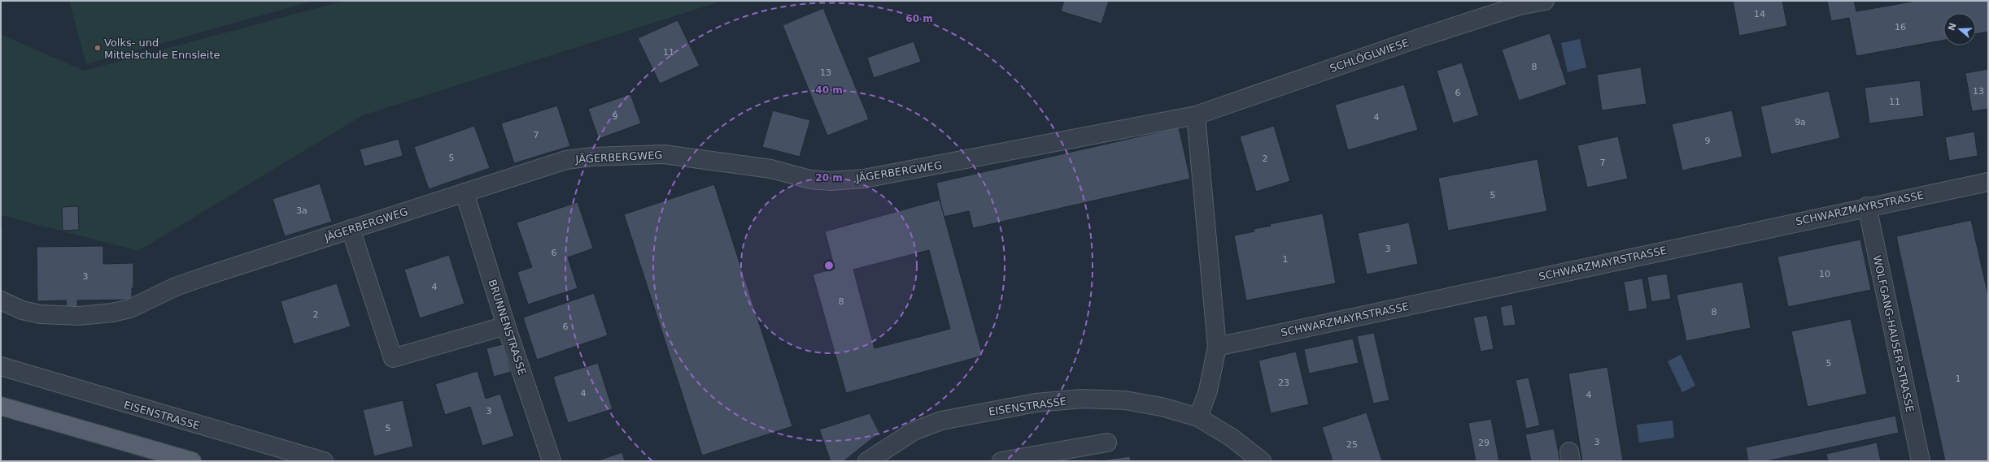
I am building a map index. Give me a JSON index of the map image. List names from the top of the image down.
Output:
{
  "streets": {
    "street": [
      "SCHLÖGLWIESE",
      "JÄGERBERGWEG",
      "SCHWARZMAYRSTRASSE",
      "BRUNNENSTRASSE",
      "WOLFGANG-HAUSER-STRASSE",
      "EISENSTRASSE"
    ]
  },
  "crossings": [
    ["SCHLÖGLWIESE", "JÄGERBERGWEG"],
    ["JÄGERBERGWEG", "BRUNNENSTRASSE"],
    ["SCHWARZMAYRSTRASSE", "WOLFGANG-HAUSER-STRASSE"]
  ],
  "places": ["Volks- und Mittelschule Ennsleite"],
  "house_numbers": [
    "14",
    "16",
    "11",
    "8",
    "13",
    "13",
    "6",
    "11",
    "9",
    "4",
    "9a",
    "7",
    "9",
    "5",
    "2",
    "7",
    "5",
    "3a",
    "3",
    "6",
    "1",
    "10",
    "3",
    "4",
    "8",
    "8",
    "2",
    "6",
    "5",
    "1",
    "23",
    "4",
    "4",
    "3",
    "5",
    "3",
    "29",
    "25"
  ],
  "north": "left",
  "rings": ["60 m", "40 m", "20 m"]
}
